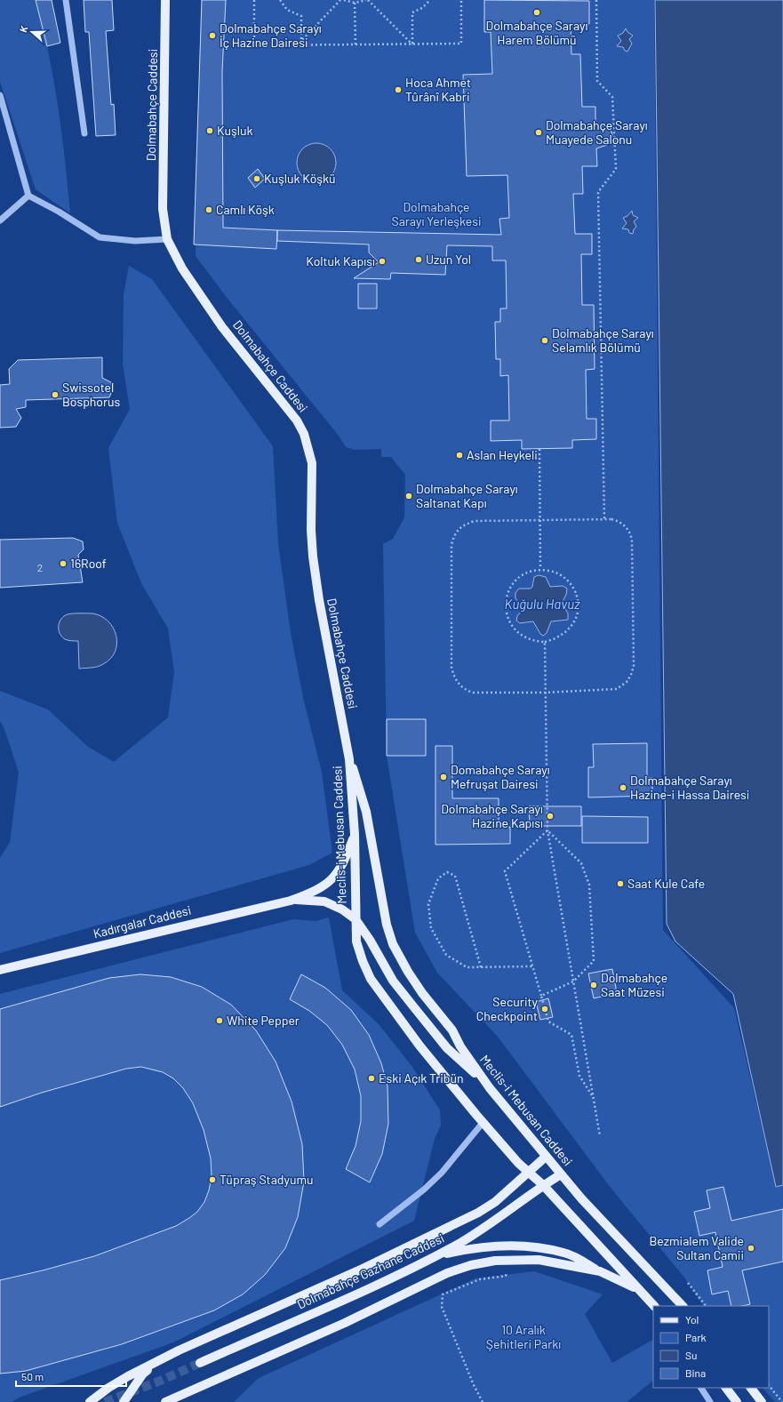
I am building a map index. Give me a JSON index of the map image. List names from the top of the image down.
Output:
{
  "streets": {
    "main road": [
      "Dolmabahçe Caddesi",
      "Meclis-i Mebusan Caddesi",
      "Kadırgalar Caddesi",
      "Dolmabahçe Gazhane Caddesi"
    ]
  },
  "crossings": [
    ["Dolmabahçe Caddesi", "Meclis-i Mebusan Caddesi"],
    ["Meclis-i Mebusan Caddesi", "Kadırgalar Caddesi"],
    ["Meclis-i Mebusan Caddesi", "Dolmabahçe Gazhane Caddesi"]
  ],
  "water": ["Kuğulu Havuz"],
  "parks": ["Dolmabahçe Sarayı Yerleşkesi", "10 Aralık Şehitleri Parkı"],
  "places": [
    "Dolmabahçe Sarayı Harem Bölümü",
    "Dolmabahçe Sarayı İç Hazine Dairesi",
    "Hoca Ahmet Tûrânî Kabri",
    "Kuşluk",
    "Dolmabahçe Sarayı Muayede Salonu",
    "Kuşluk Köşkü",
    "Camlı Köşk",
    "Uzun Yol",
    "Koltuk Kapısı",
    "Dolmabahçe Sarayı Selamlık Bölümü",
    "Swissotel Bosphorus",
    "Aslan Heykeli",
    "Dolmabahçe Sarayı Saltanat Kapı",
    "16Roof",
    "Domabahçe Sarayı Mefruşat Dairesi",
    "Dolmabahçe Sarayı Hazine-i Hassa Dairesi",
    "Dolmabahçe Sarayı Hazine Kapısı",
    "Saat Kule Cafe",
    "Dolmabahçe Saat Müzesi",
    "Security Checkpoint",
    "White Pepper",
    "Eski Açık Tribün",
    "Tüpraş Stadyumu",
    "Bezmialem Valide Sultan Camii"
  ],
  "house_numbers": ["2"],
  "legend": [
    "Yol",
    "Park",
    "Su",
    "Bina"
  ],
  "scale_bar": "50 m",
  "north": "left"
}
